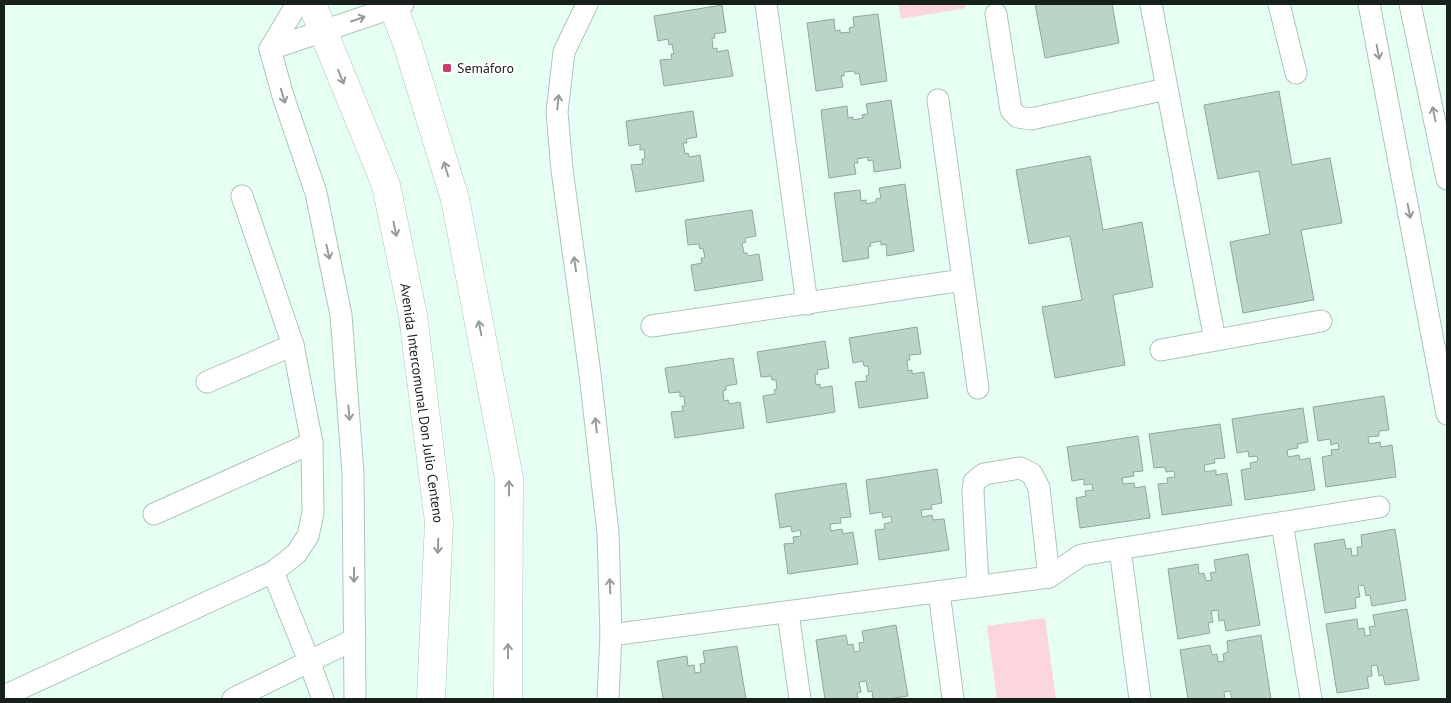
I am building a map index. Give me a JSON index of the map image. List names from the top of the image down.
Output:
{
  "streets": {
    "main road": ["Avenida Intercomunal Don Julio Centeno"]
  },
  "places": {
    "transit": ["Semáforo"]
  }
}
